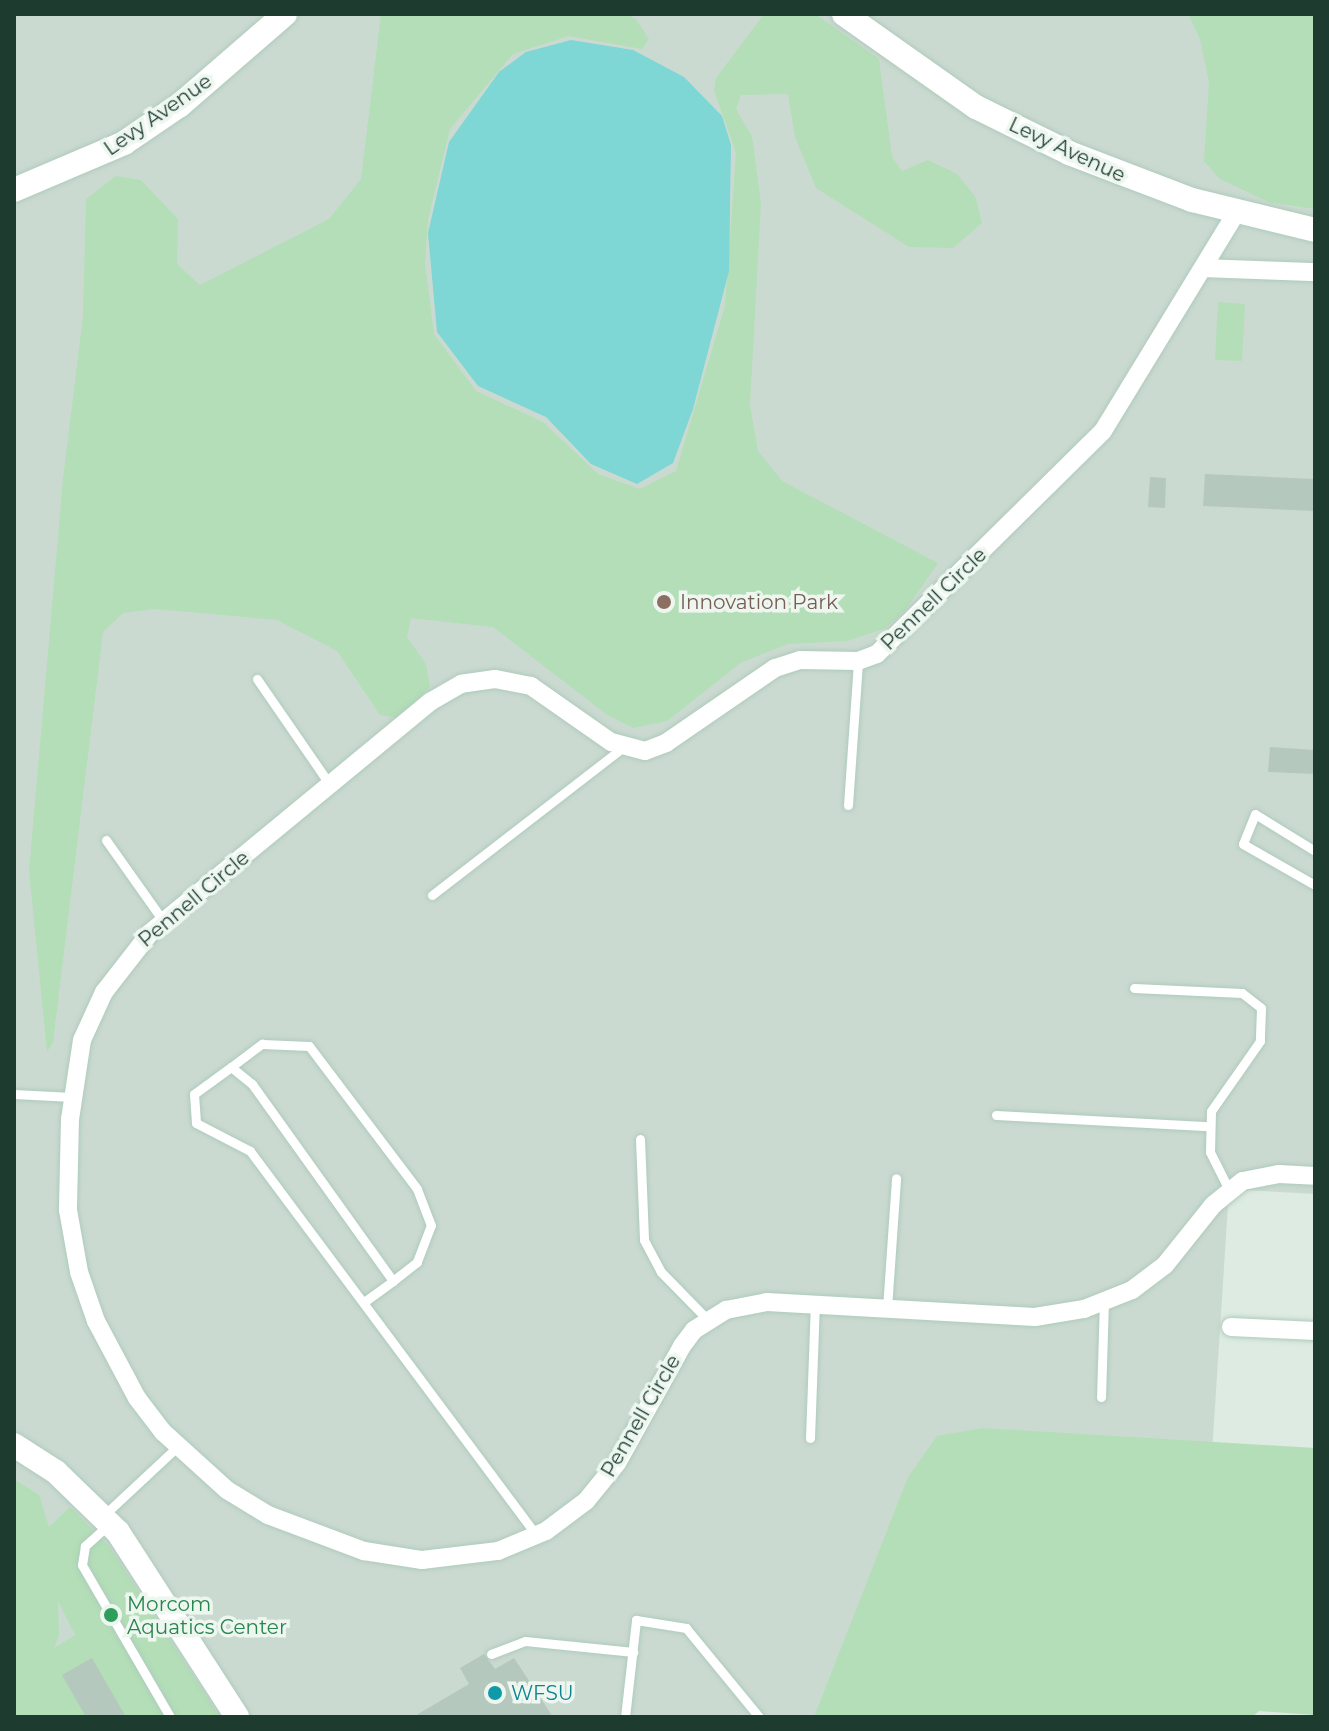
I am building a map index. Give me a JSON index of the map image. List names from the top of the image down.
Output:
{
  "streets": {
    "street": ["Levy Avenue", "Pennell Circle"]
  },
  "crossings": [
    ["Levy Avenue", "Pennell Circle"]
  ],
  "places": ["Innovation Park", "Morcom Aquatics Center", "WFSU"]
}
